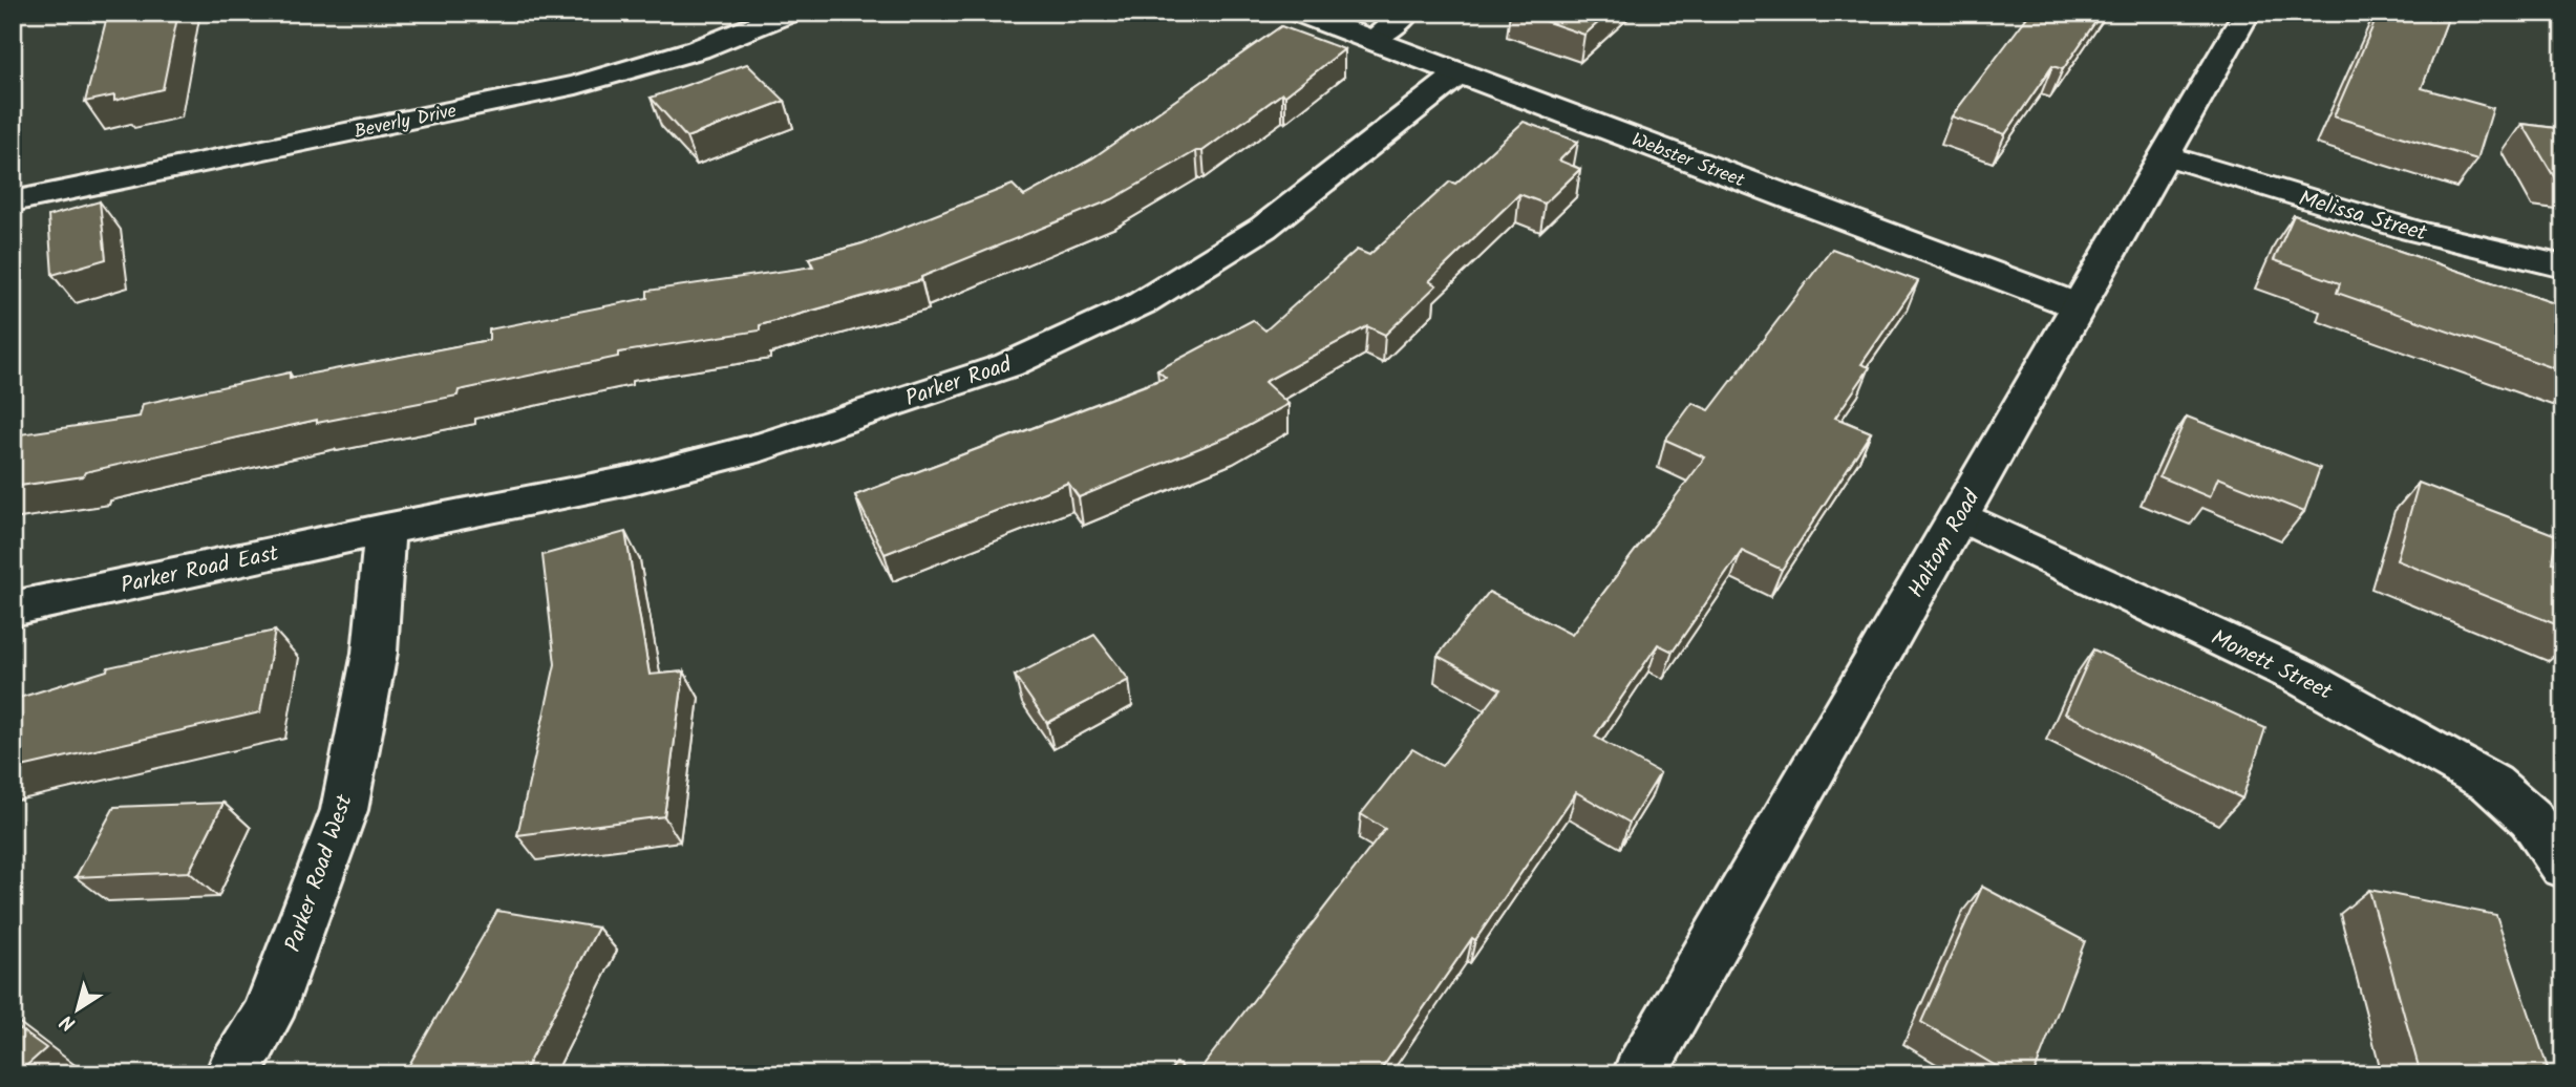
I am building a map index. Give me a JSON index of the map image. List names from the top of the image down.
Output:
{
  "streets": {
    "street": [
      "Beverly Drive",
      "Webster Street",
      "Melissa Street",
      "Parker Road",
      "Haltom Road",
      "Parker Road East",
      "Monett Street",
      "Parker Road West"
    ]
  },
  "crossings": [
    ["Webster Street", "Parker Road"],
    ["Webster Street", "Haltom Road"],
    ["Melissa Street", "Haltom Road"],
    ["Parker Road", "Parker Road East"],
    ["Parker Road", "Parker Road West"],
    ["Haltom Road", "Monett Street"],
    ["Parker Road East", "Parker Road West"]
  ],
  "north": "bottom left"
}
